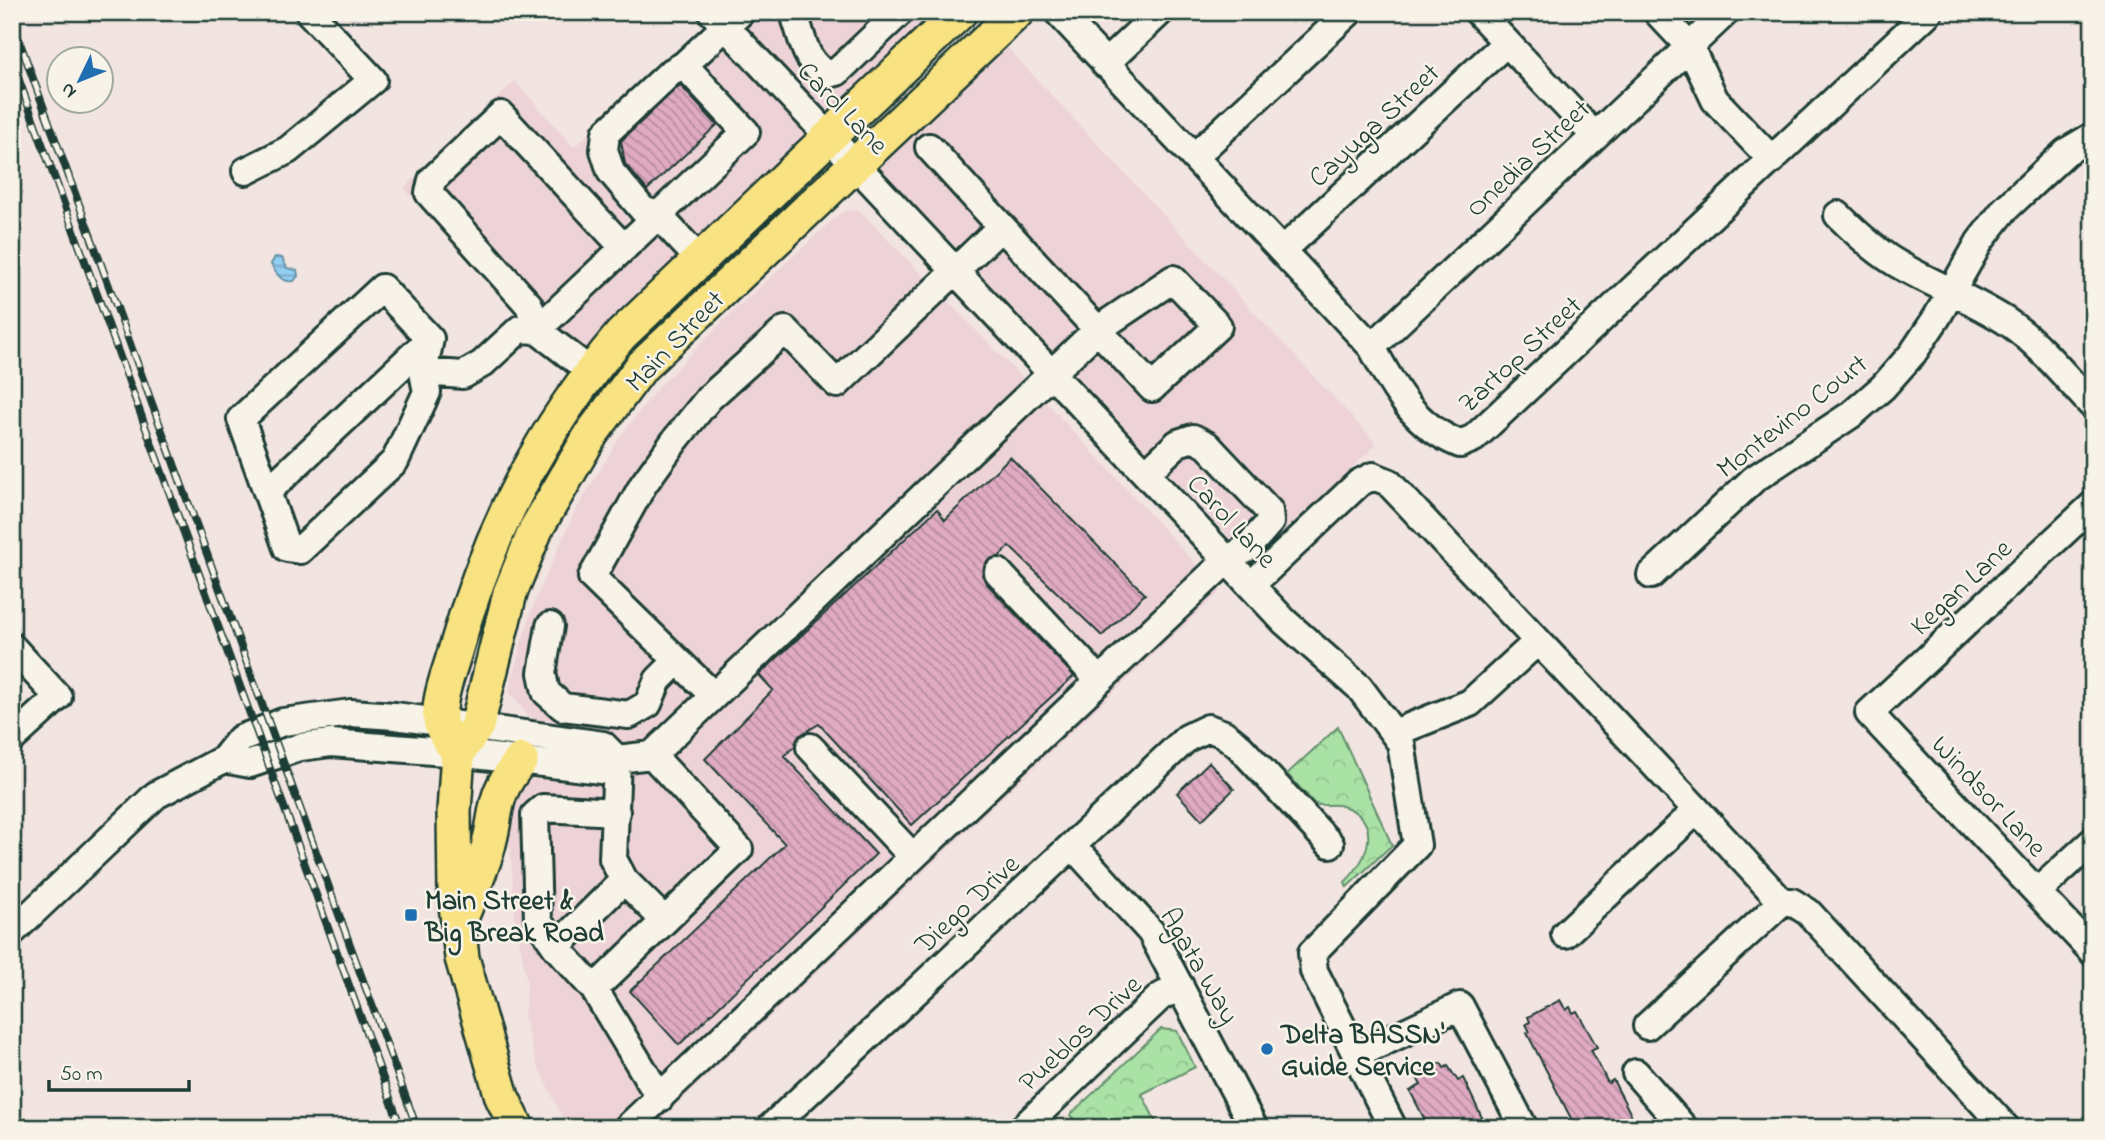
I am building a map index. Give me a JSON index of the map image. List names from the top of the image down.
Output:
{
  "streets": {
    "main road": ["Main Street"],
    "street": [
      "Carol Lane",
      "Cayuga Street",
      "Onedia Street",
      "Zartop Street",
      "Montevino Court",
      "Kegan Lane",
      "Windsor Lane",
      "Diego Drive",
      "Agata Way",
      "Pueblos Drive"
    ]
  },
  "crossings": [
    ["Carol Lane", "Main Street"],
    ["Cayuga Street", "Zartop Street"],
    ["Onedia Street", "Zartop Street"],
    ["Kegan Lane", "Windsor Lane"],
    ["Diego Drive", "Agata Way"],
    ["Agata Way", "Pueblos Drive"]
  ],
  "places": {
    "transit": ["Main Street & Big Break Road"],
    "other": ["Delta BASSN' Guide Service"]
  },
  "scale_bar": "50 m",
  "north": "bottom left"
}
